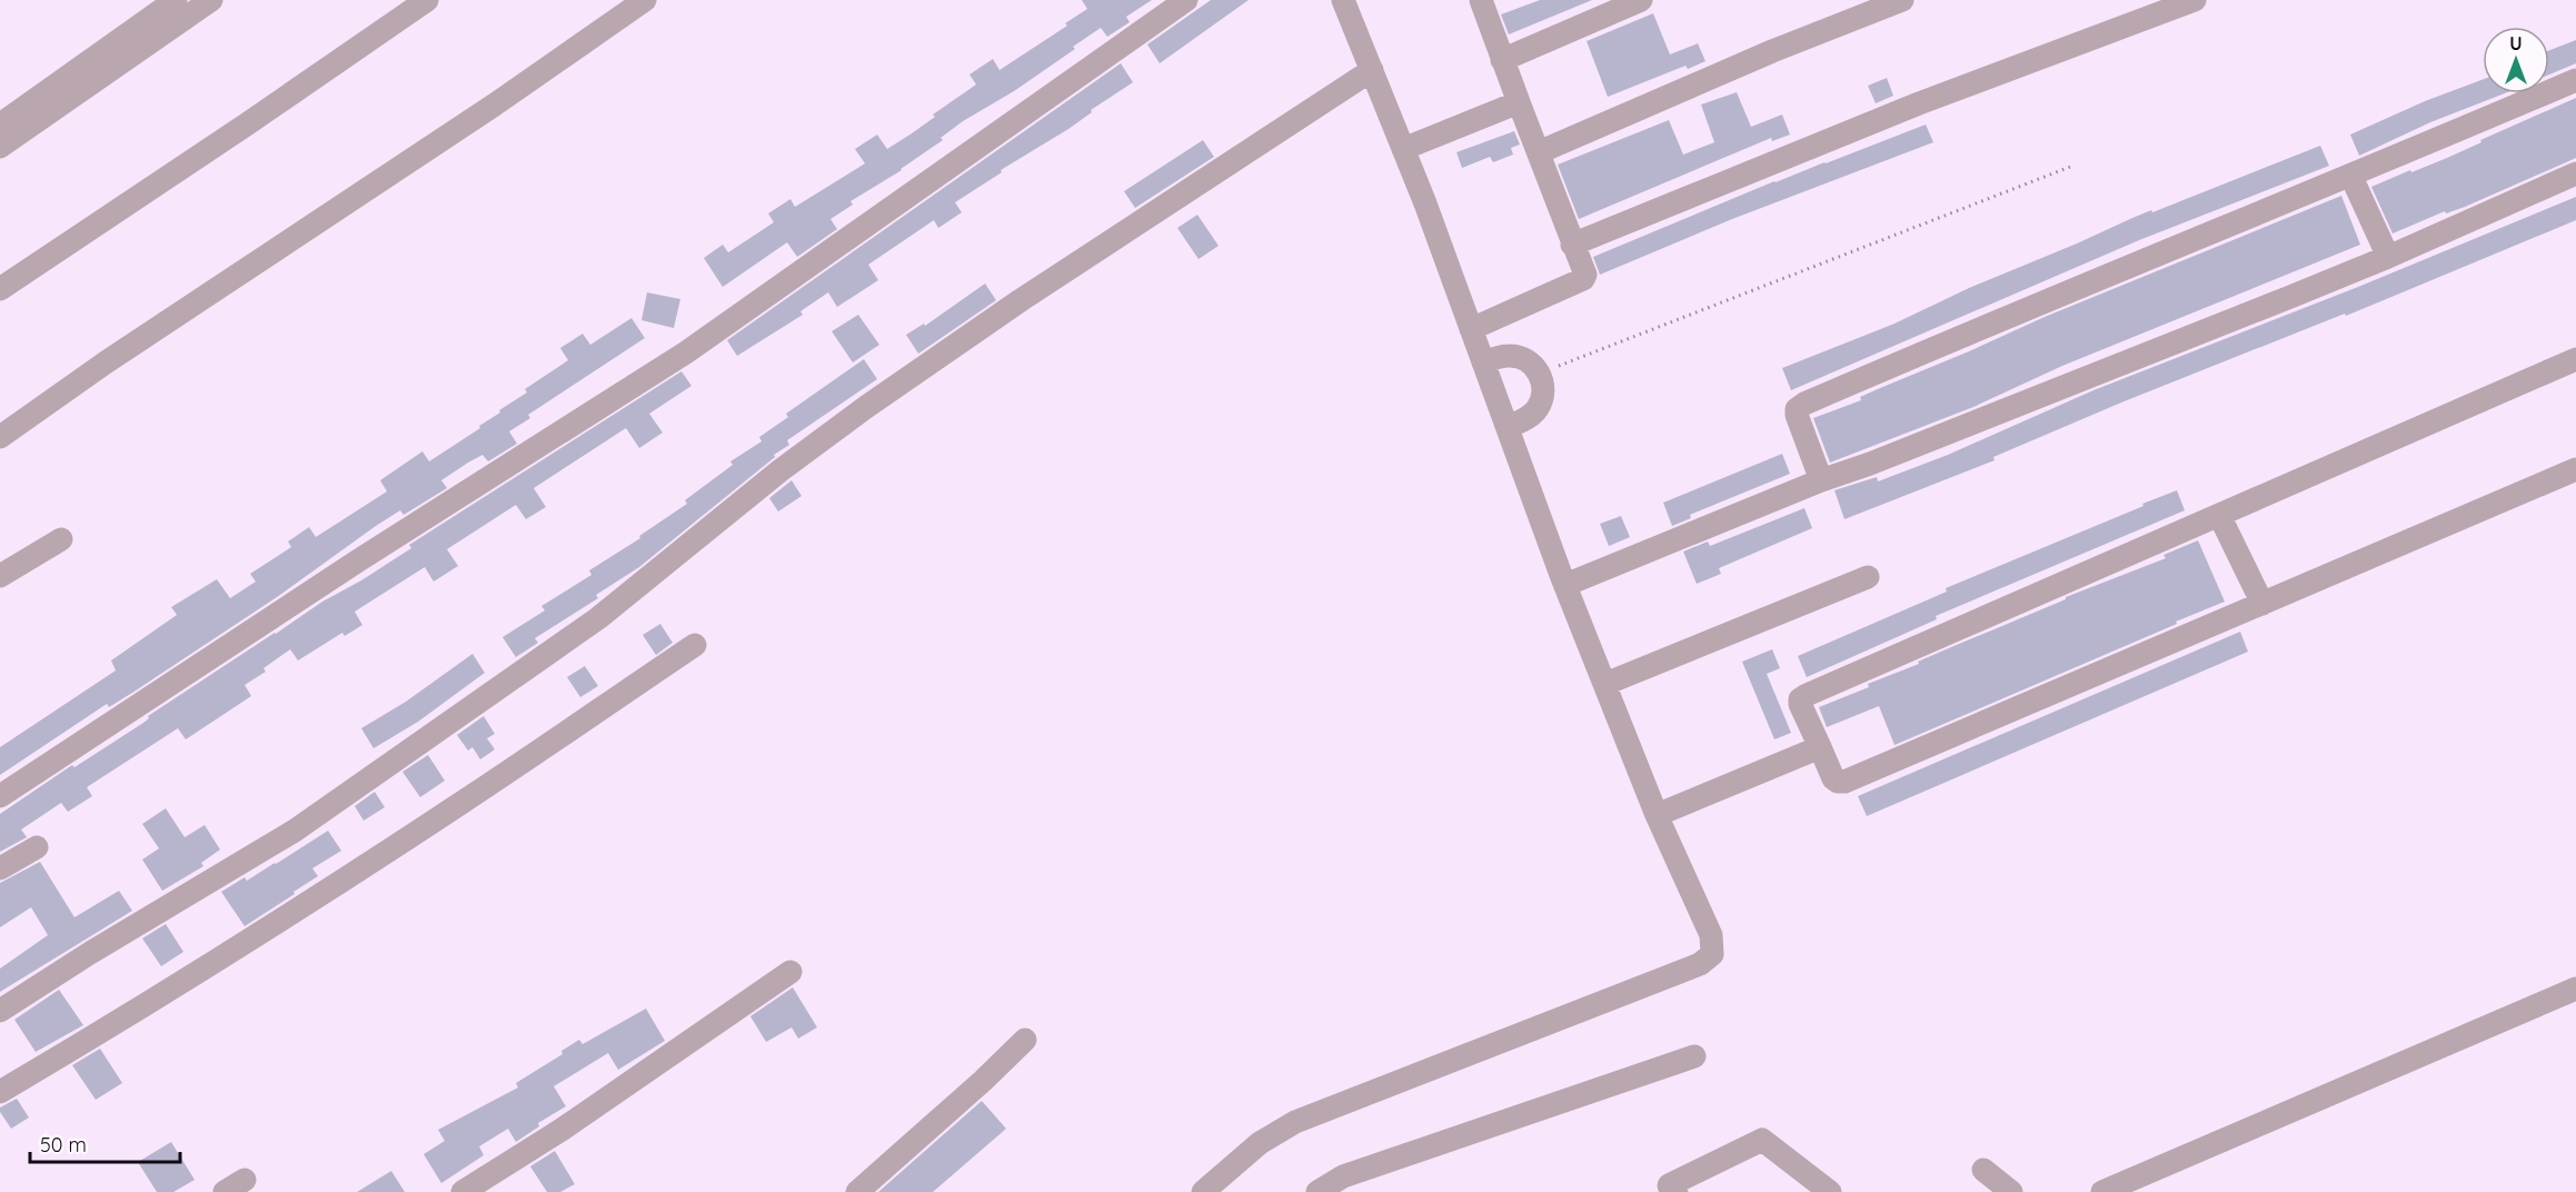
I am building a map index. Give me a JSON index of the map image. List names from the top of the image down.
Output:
{
  "scale_bar": "50 m",
  "north": "top"
}
